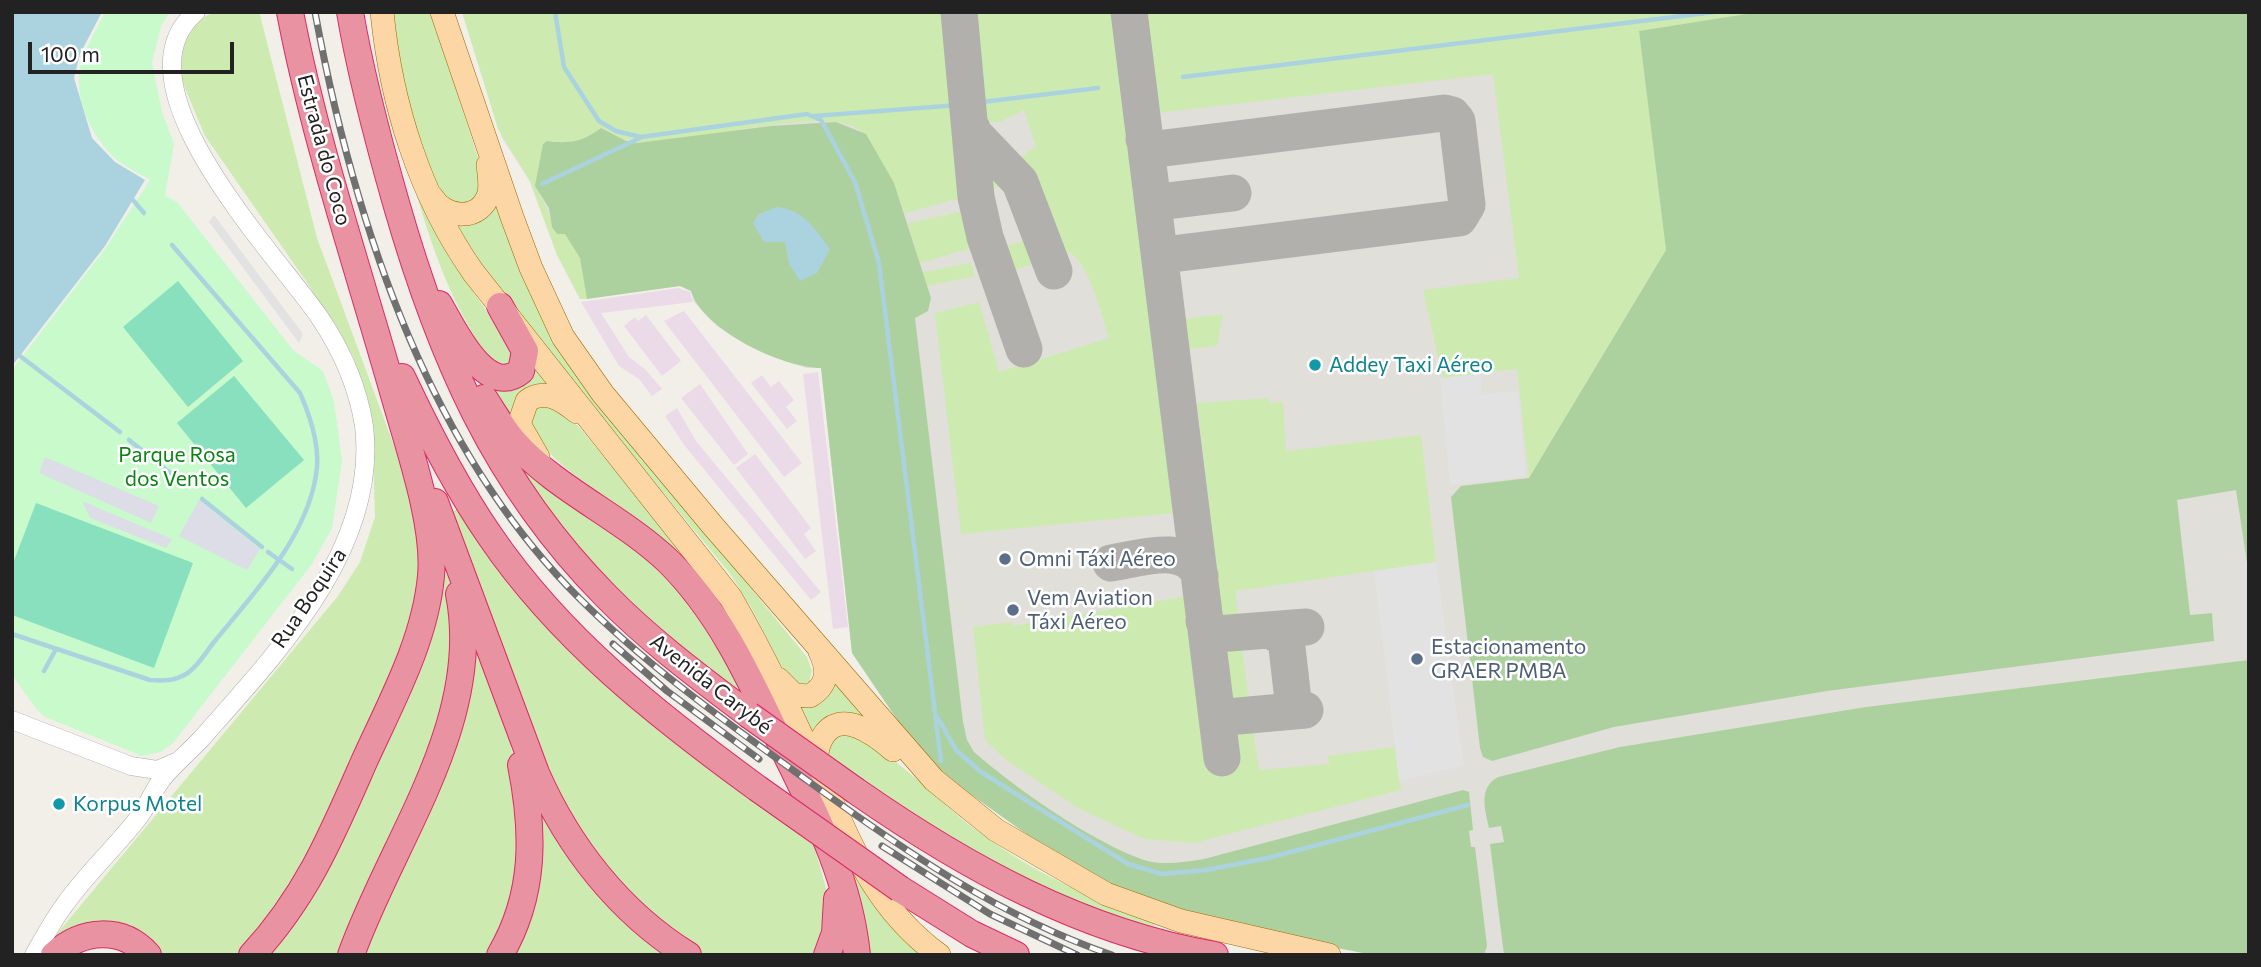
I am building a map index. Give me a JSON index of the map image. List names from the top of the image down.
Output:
{
  "streets": {
    "highway": ["Estrada do Coco", "Avenida Carybé"],
    "street": ["Rua Boquira"]
  },
  "parks": ["Parque Rosa dos Ventos"],
  "places": [
    "Addey Taxi Aéreo",
    "Omni Táxi Aéreo",
    "Vem Aviation Táxi Aéreo",
    "Estacionamento GRAER PMBA",
    "Korpus Motel"
  ],
  "scale_bar": "100 m"
}
